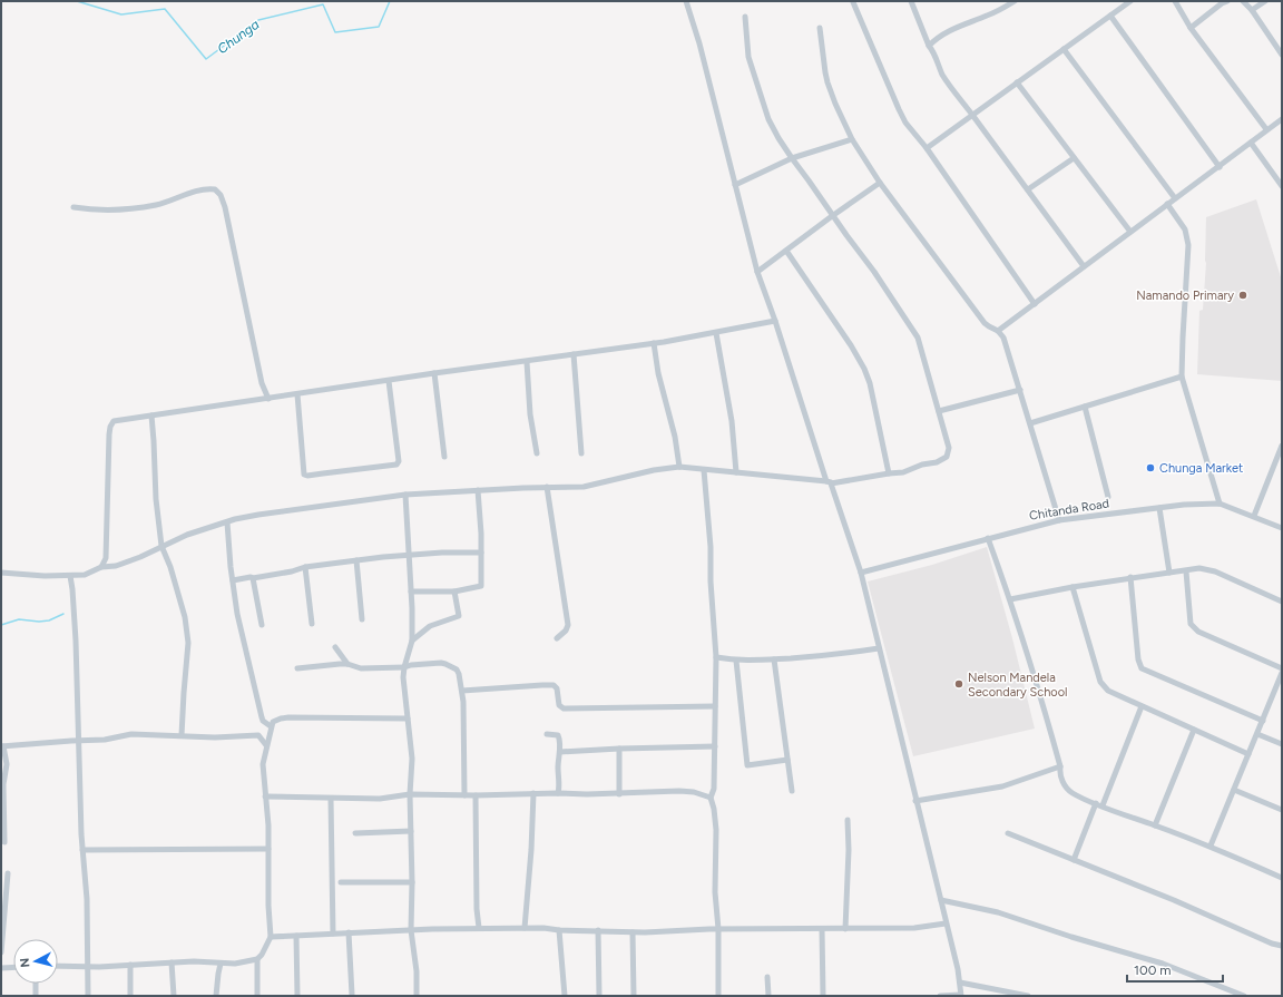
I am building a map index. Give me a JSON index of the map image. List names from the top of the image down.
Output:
{
  "streets": {
    "street": ["Chitanda Road"]
  },
  "water": ["Chunga"],
  "places": ["Namando Primary", "Chunga Market", "Nelson Mandela Secondary School"],
  "scale_bar": "100 m",
  "north": "left"
}
